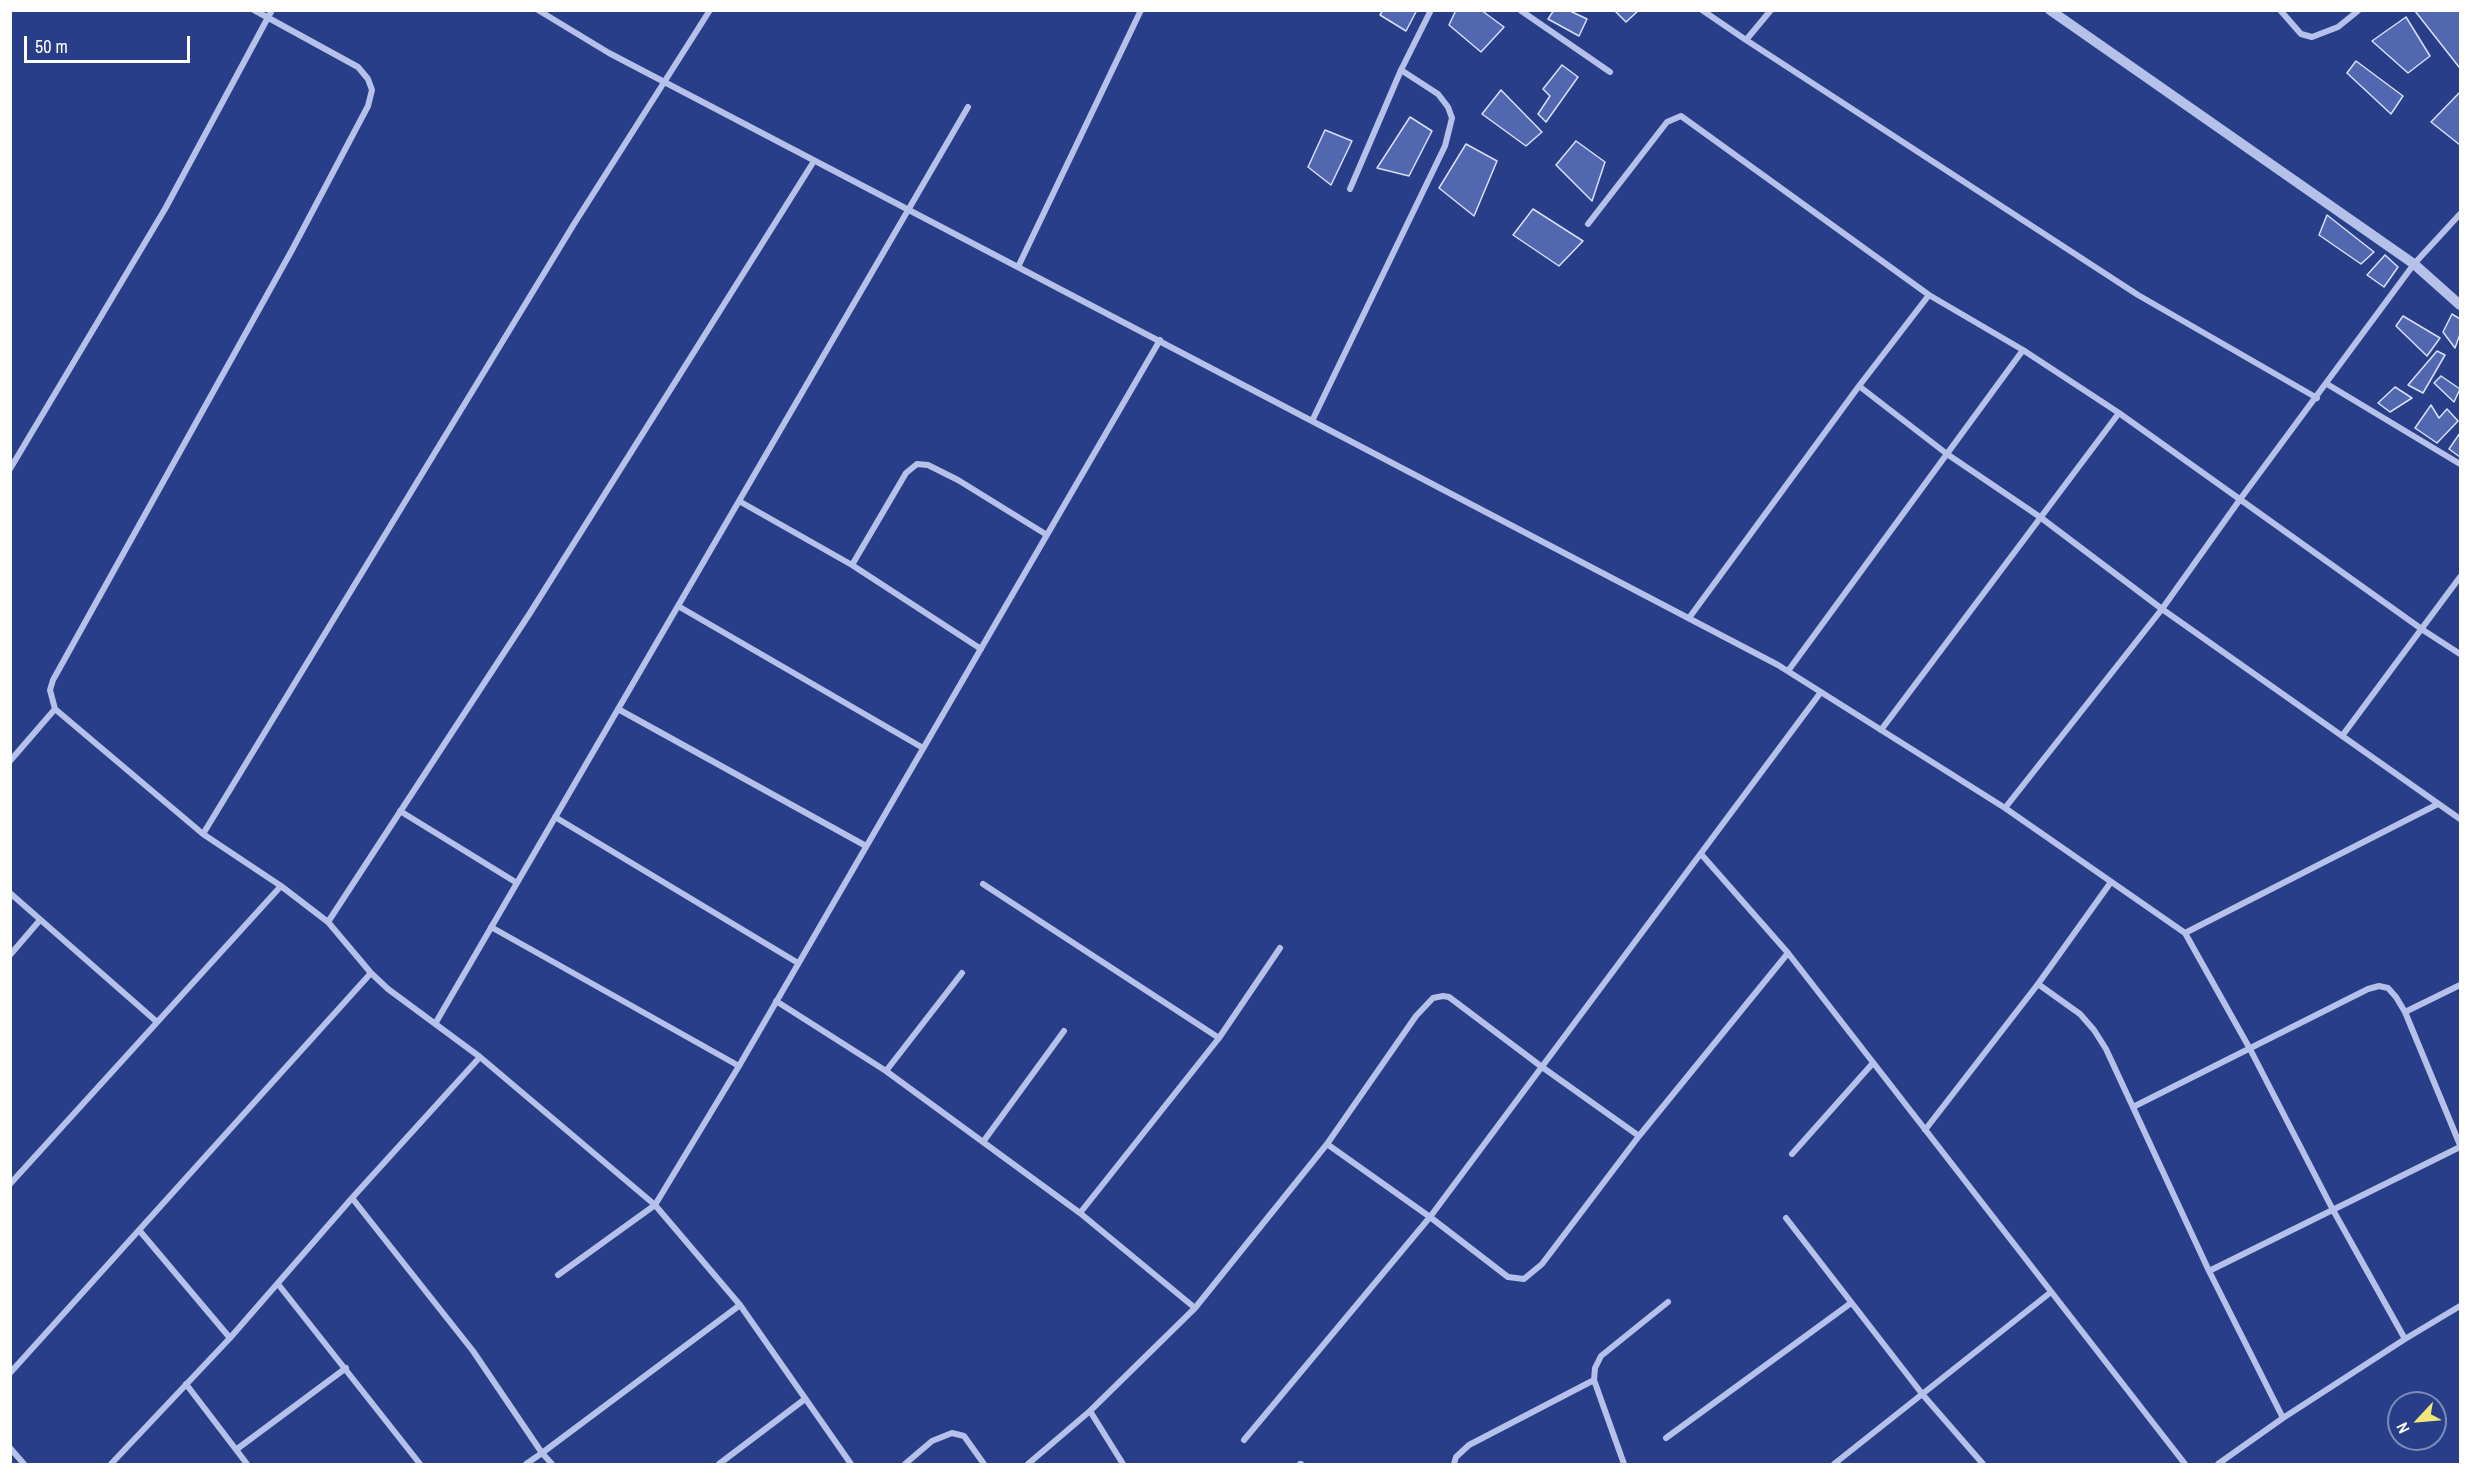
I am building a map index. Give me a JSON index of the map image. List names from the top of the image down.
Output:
{
  "scale_bar": "50 m",
  "north": "bottom left"
}
